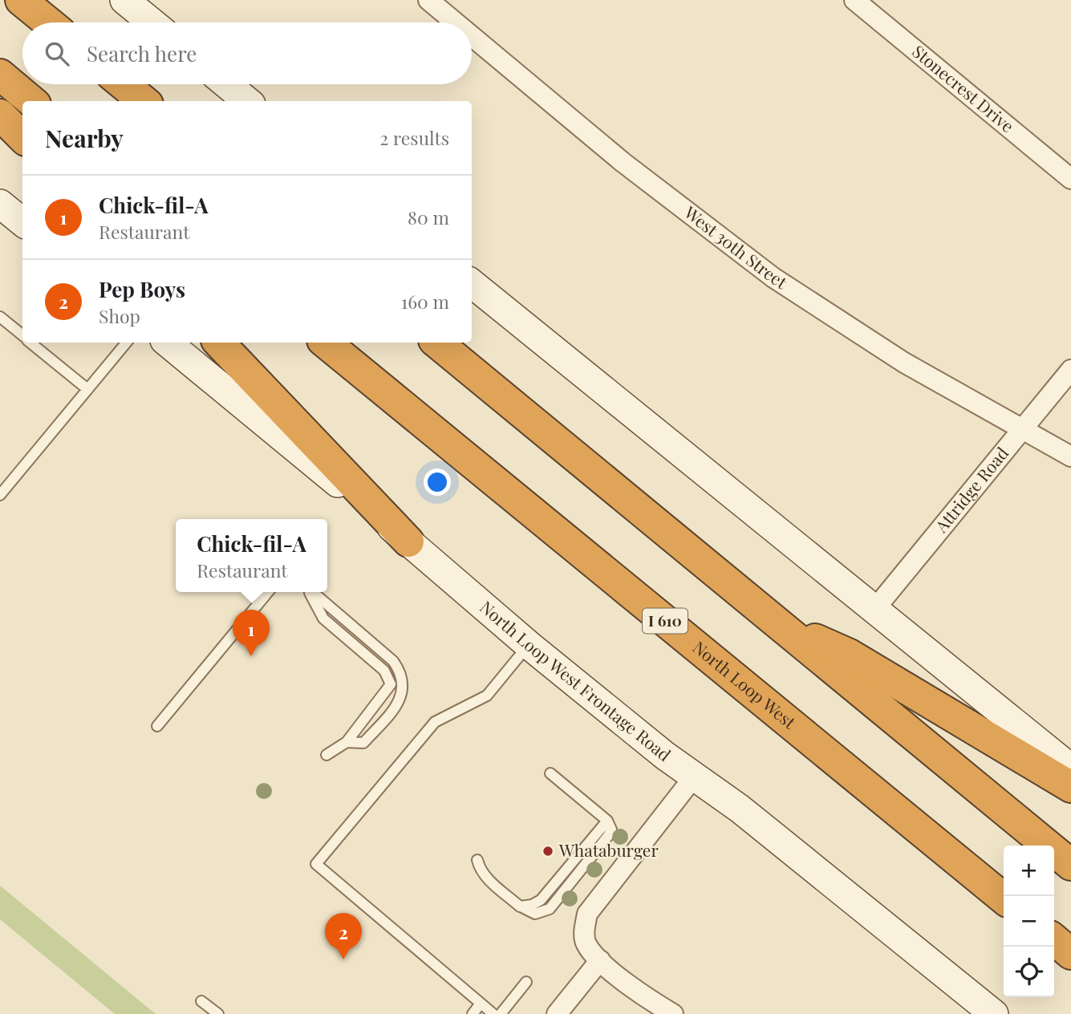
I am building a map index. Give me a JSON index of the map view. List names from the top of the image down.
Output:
{
  "streets": {
    "highway": ["I 610", "North Loop West"],
    "main road": ["North Loop West Frontage Road"],
    "street": ["Stonecrest Drive", "West 30th Street", "Attridge Road"]
  },
  "crossings": [
    ["West 30th Street", "Attridge Road"]
  ],
  "places": ["Whataburger"],
  "page": {
    "search": "Search here",
    "heading": ["Nearby", "2 results"],
    "list": [
      {
        "mark": "1",
        "name": "Chick-fil-A",
        "note": "Restaurant",
        "value": "80 m"
      },
      {
        "mark": "2",
        "name": "Pep Boys",
        "note": "Shop",
        "value": "160 m"
      }
    ],
    "popup": ["Chick-fil-A", "Restaurant"],
    "pins": ["1", "2"],
    "map_buttons": ["+", "−"]
  }
}
